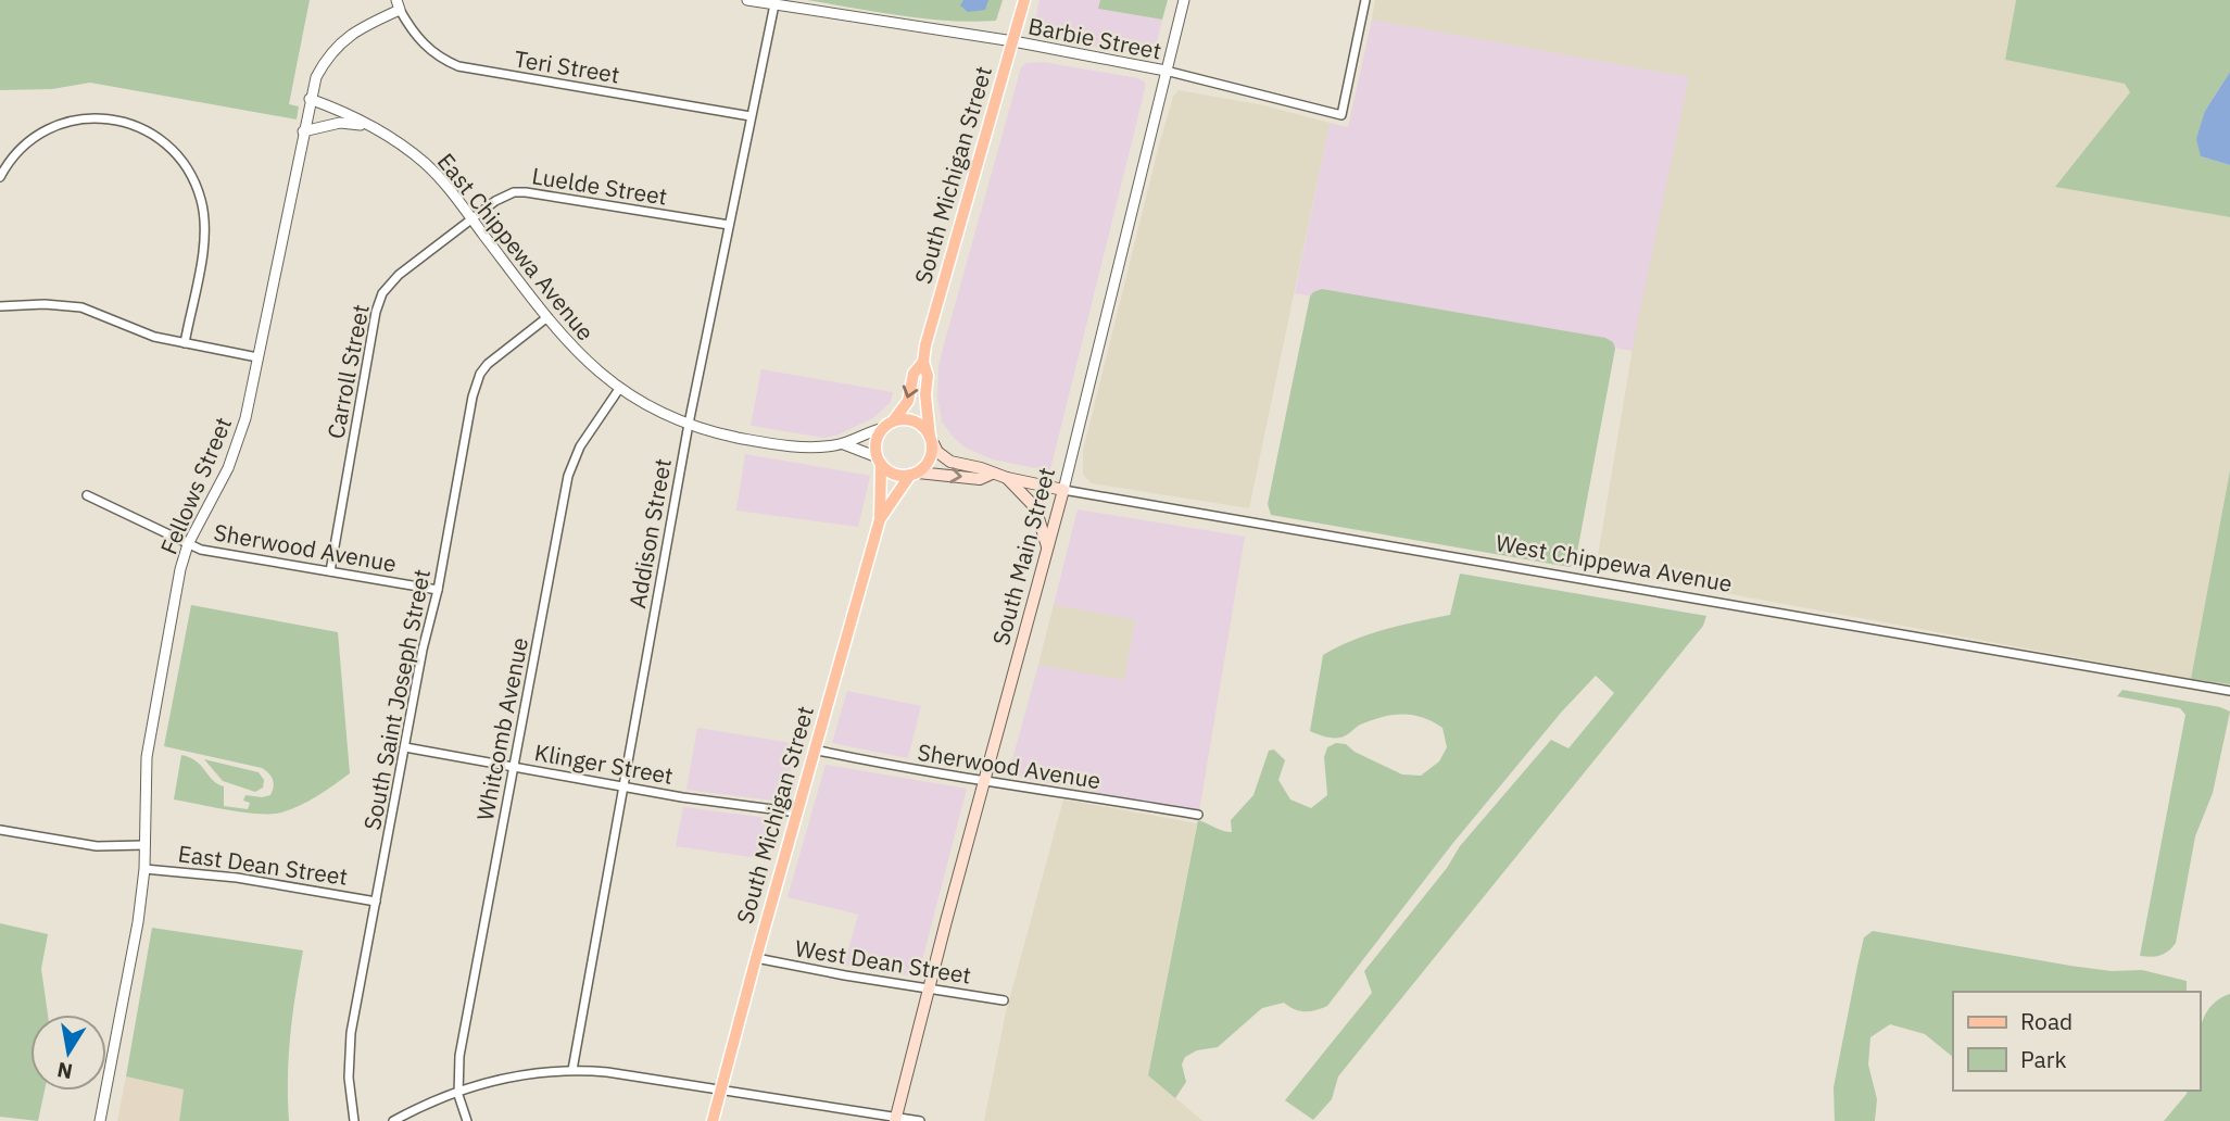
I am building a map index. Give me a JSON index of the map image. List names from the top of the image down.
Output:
{
  "streets": {
    "main road": ["South Michigan Street", "South Main Street", "West Chippewa Avenue"],
    "street": [
      "Barbie Street",
      "Teri Street",
      "Luelde Street",
      "East Chippewa Avenue",
      "Carroll Street",
      "Fellows Street",
      "Addison Street",
      "Sherwood Avenue",
      "South Saint Joseph Street",
      "Whitcomb Avenue",
      "Klinger Street",
      "East Dean Street",
      "West Dean Street"
    ]
  },
  "crossings": [
    ["Barbie Street", "South Michigan Street"],
    ["Barbie Street", "Addison Street"],
    ["Barbie Street", "South Main Street"],
    ["Teri Street", "Fellows Street"],
    ["Teri Street", "Addison Street"],
    ["South Michigan Street", "East Chippewa Avenue"],
    ["South Michigan Street", "Sherwood Avenue"],
    ["South Michigan Street", "West Chippewa Avenue"],
    ["South Michigan Street", "Klinger Street"],
    ["South Michigan Street", "West Dean Street"],
    ["Luelde Street", "East Chippewa Avenue"],
    ["Luelde Street", "Carroll Street"],
    ["Luelde Street", "Addison Street"],
    ["East Chippewa Avenue", "Carroll Street"],
    ["East Chippewa Avenue", "Fellows Street"],
    ["East Chippewa Avenue", "Addison Street"],
    ["East Chippewa Avenue", "West Chippewa Avenue"],
    ["East Chippewa Avenue", "South Saint Joseph Street"],
    ["East Chippewa Avenue", "Whitcomb Avenue"],
    ["Carroll Street", "Sherwood Avenue"],
    ["Fellows Street", "Sherwood Avenue"],
    ["Fellows Street", "East Dean Street"],
    ["Addison Street", "Klinger Street"],
    ["Sherwood Avenue", "South Main Street"],
    ["Sherwood Avenue", "South Saint Joseph Street"],
    ["South Main Street", "West Chippewa Avenue"],
    ["South Main Street", "West Dean Street"],
    ["South Saint Joseph Street", "Klinger Street"],
    ["South Saint Joseph Street", "East Dean Street"],
    ["Whitcomb Avenue", "Klinger Street"]
  ],
  "legend": ["Road", "Park"],
  "north": "bottom"
}
